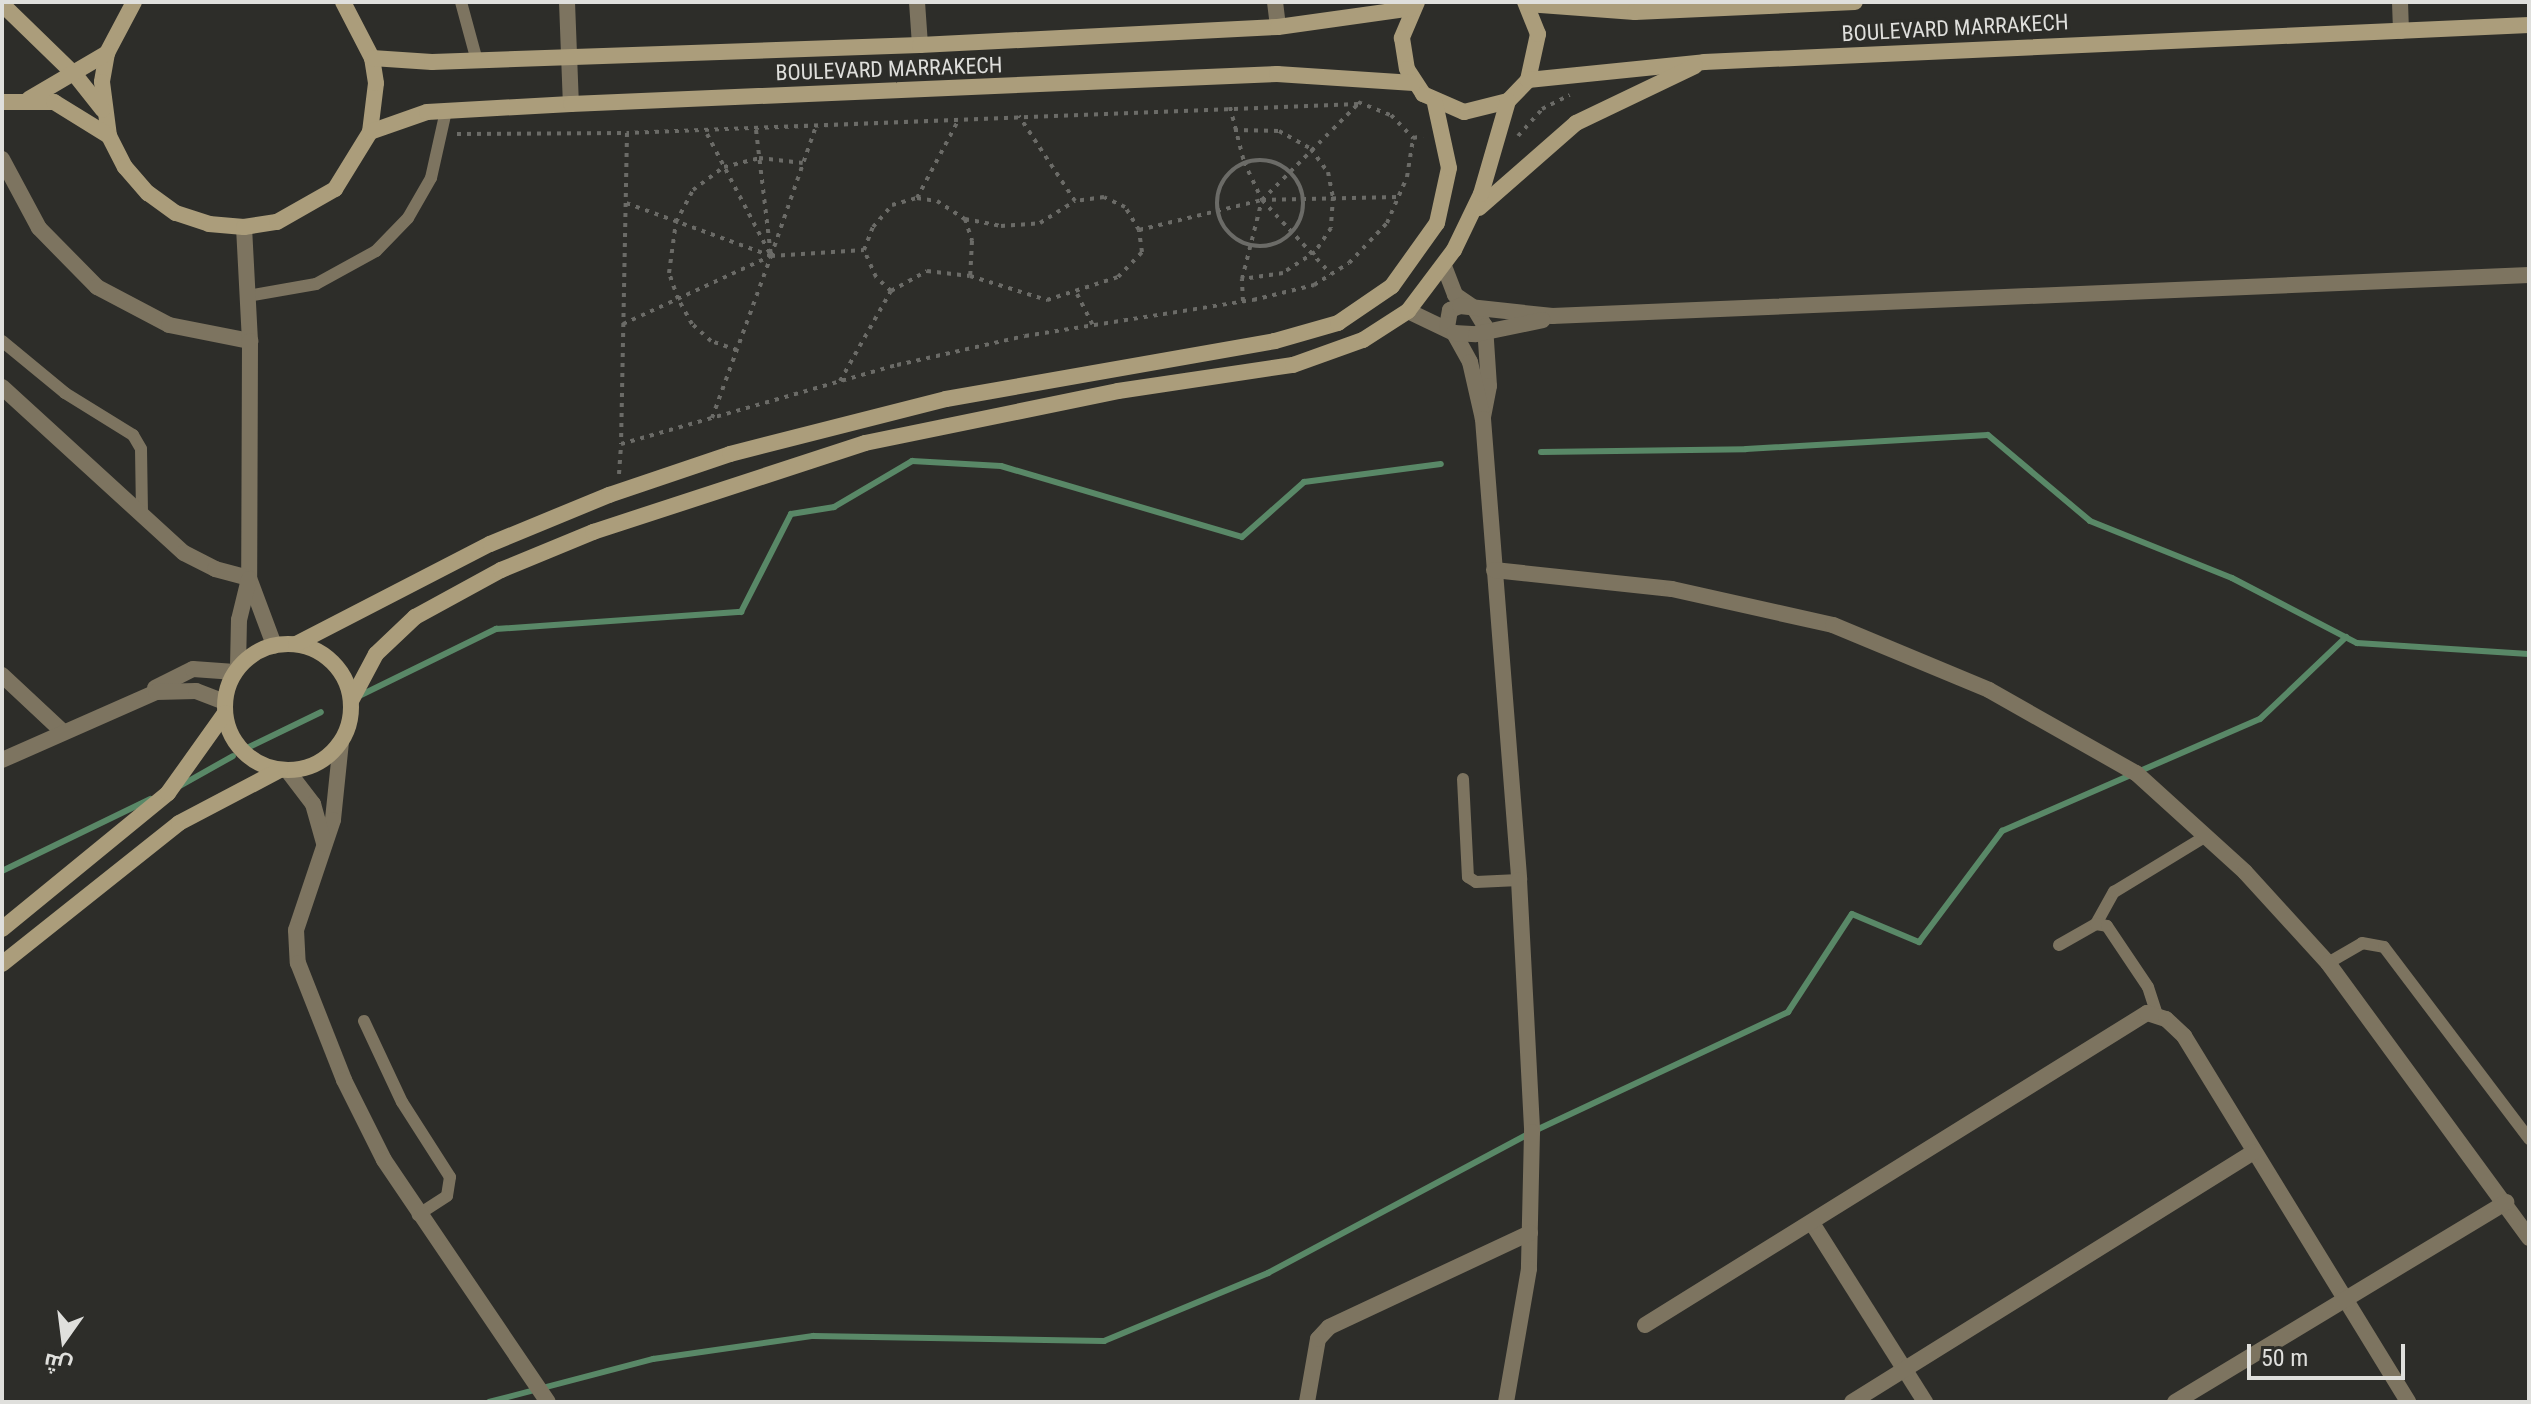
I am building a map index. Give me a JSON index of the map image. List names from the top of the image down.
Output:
{
  "streets": {
    "main road": ["BOULEVARD MARRAKECH"]
  },
  "scale_bar": "50 m",
  "north": "bottom"
}
